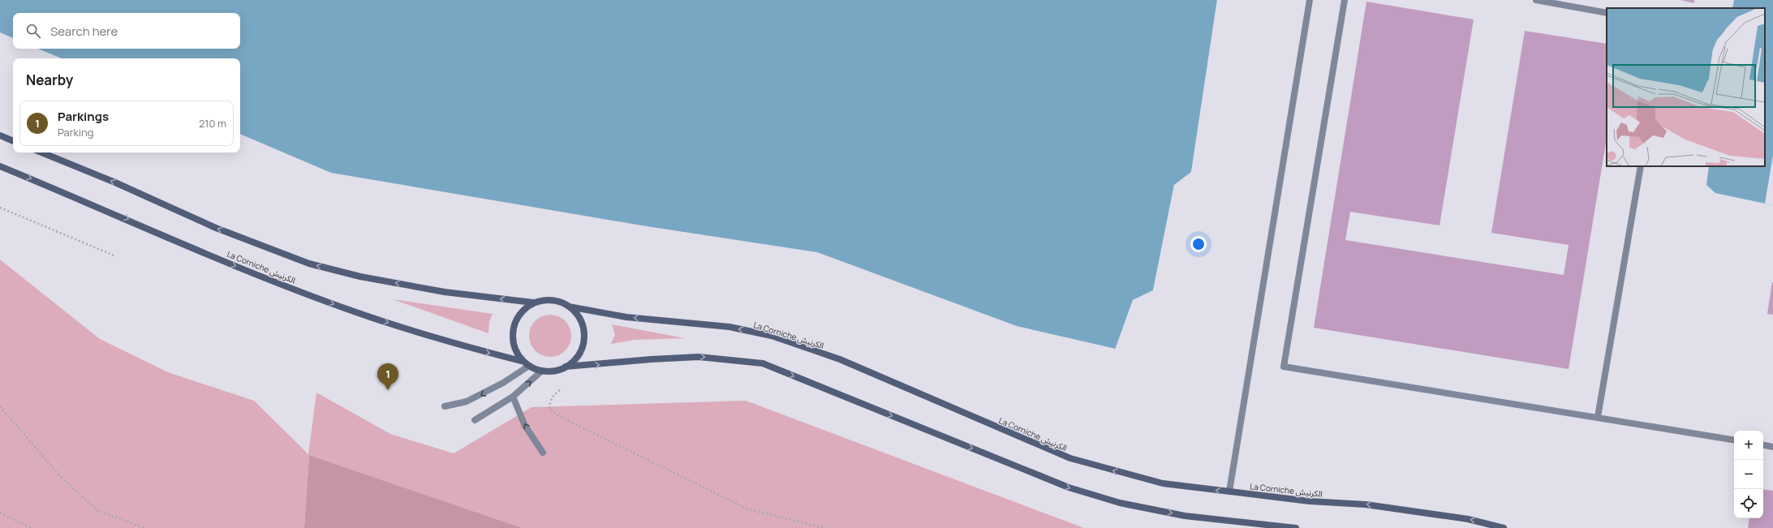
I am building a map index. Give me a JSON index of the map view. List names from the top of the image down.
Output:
{
  "streets": {
    "main road": ["La Corniche الكرنيش"]
  },
  "page": {
    "search": "Search here",
    "heading": "Nearby",
    "list": [
      {
        "mark": "1",
        "name": "Parkings",
        "note": "Parking",
        "value": "210 m"
      }
    ],
    "pins": "1",
    "map_buttons": ["+", "−"]
  }
}
